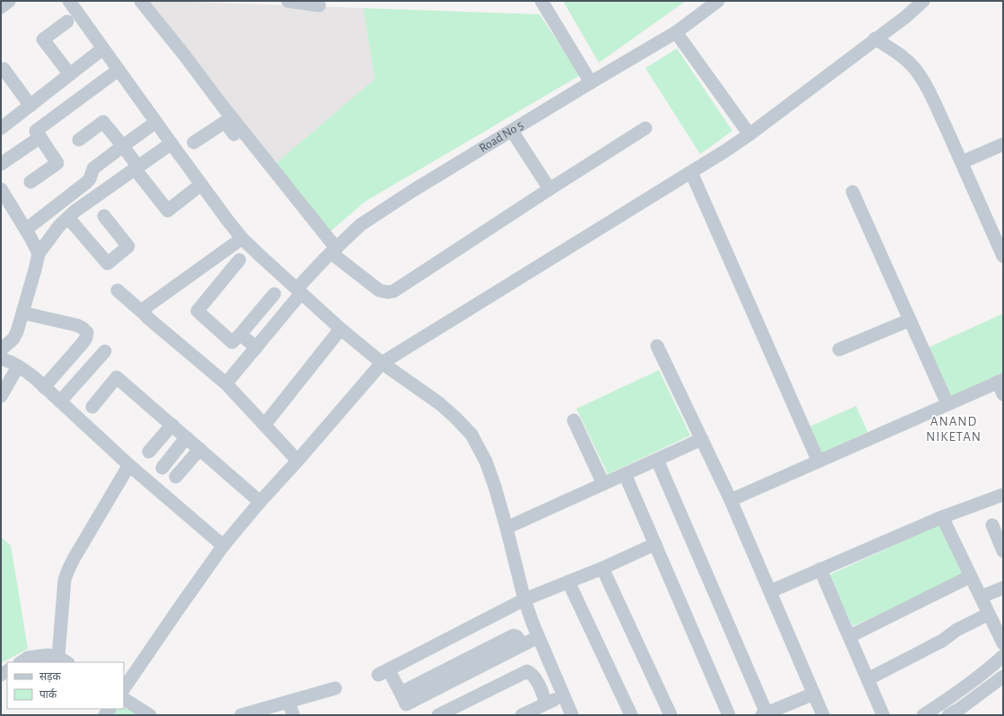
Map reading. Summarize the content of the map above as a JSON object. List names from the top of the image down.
{
  "streets": {
    "street": ["Road No 5"]
  },
  "districts": ["ANAND NIKETAN"],
  "legend": ["सड़क", "पार्क"]
}
